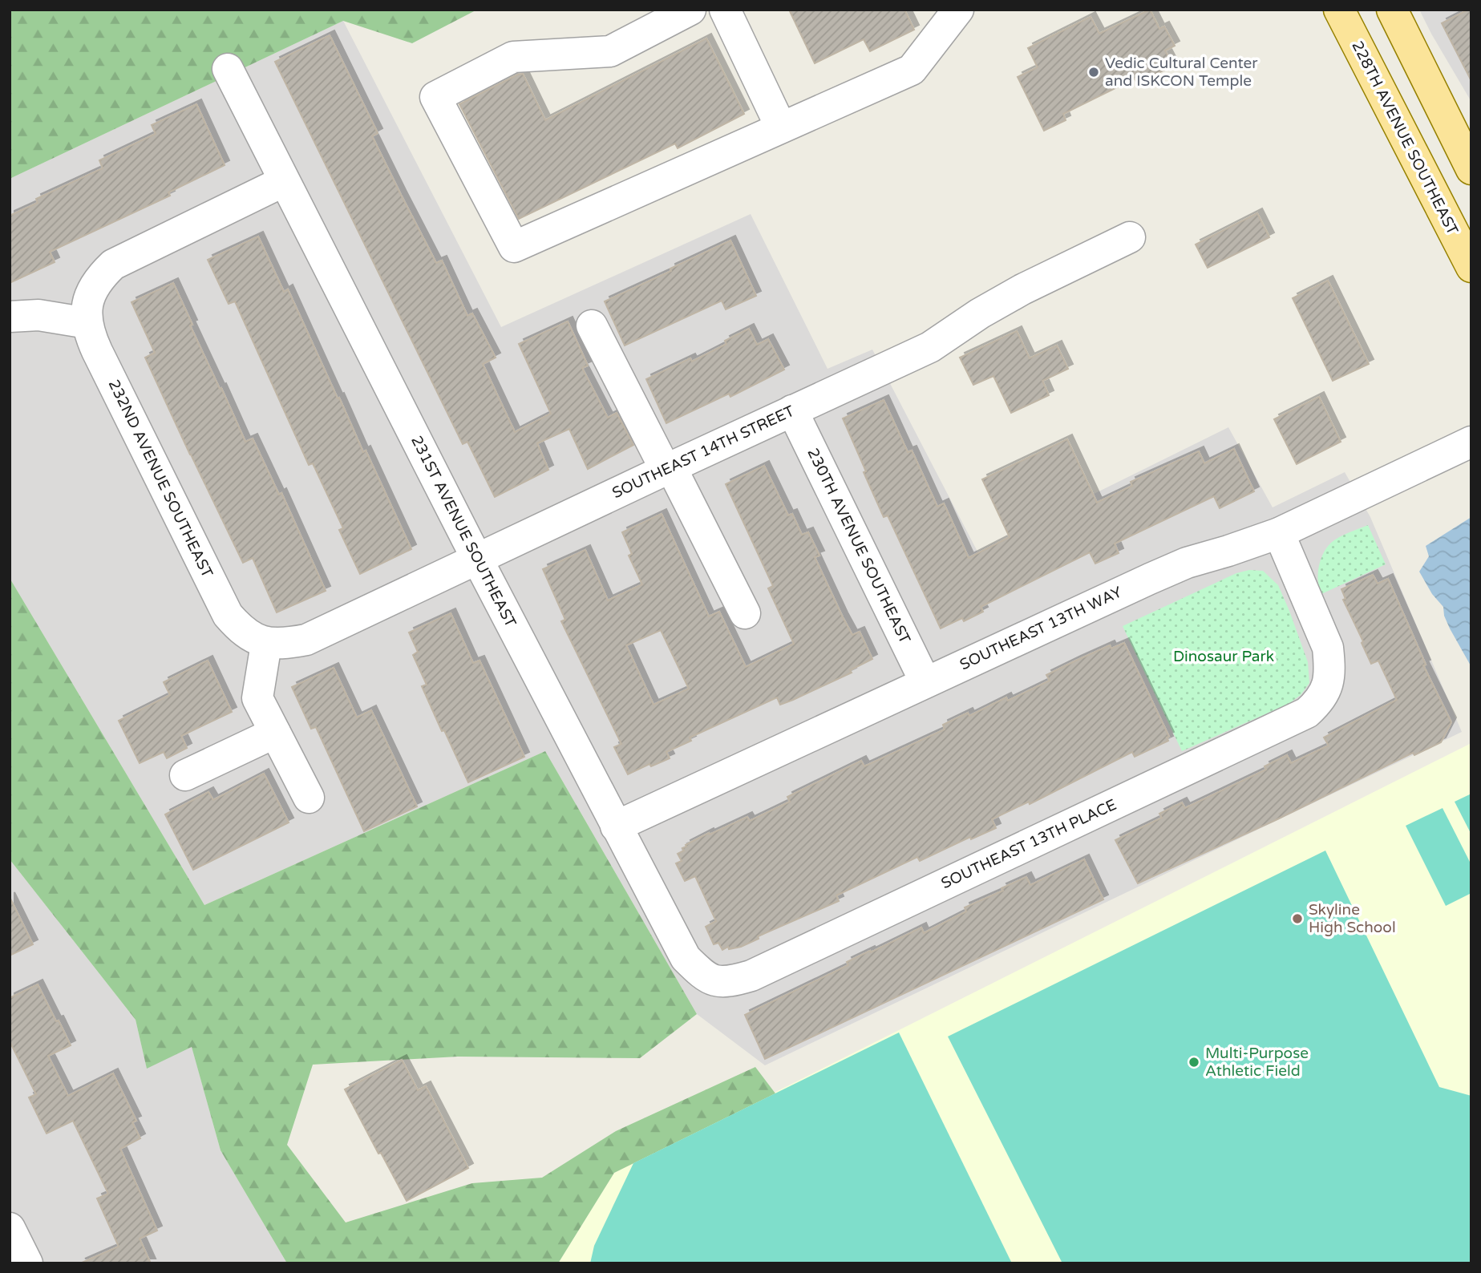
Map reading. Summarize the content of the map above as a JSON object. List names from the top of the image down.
{
  "streets": {
    "main road": ["228TH AVENUE SOUTHEAST"],
    "street": [
      "SOUTHEAST 14TH STREET",
      "232ND AVENUE SOUTHEAST",
      "231ST AVENUE SOUTHEAST",
      "230TH AVENUE SOUTHEAST",
      "SOUTHEAST 13TH WAY",
      "SOUTHEAST 13TH PLACE"
    ]
  },
  "crossings": [
    ["SOUTHEAST 14TH STREET", "232ND AVENUE SOUTHEAST"],
    ["SOUTHEAST 14TH STREET", "231ST AVENUE SOUTHEAST"],
    ["SOUTHEAST 14TH STREET", "230TH AVENUE SOUTHEAST"],
    ["231ST AVENUE SOUTHEAST", "SOUTHEAST 13TH WAY"],
    ["231ST AVENUE SOUTHEAST", "SOUTHEAST 13TH PLACE"],
    ["230TH AVENUE SOUTHEAST", "SOUTHEAST 13TH WAY"],
    ["SOUTHEAST 13TH WAY", "SOUTHEAST 13TH PLACE"]
  ],
  "parks": ["Dinosaur Park"],
  "places": ["Vedic Cultural Center and ISKCON Temple", "Skyline High School", "Multi-Purpose Athletic Field"]
}
